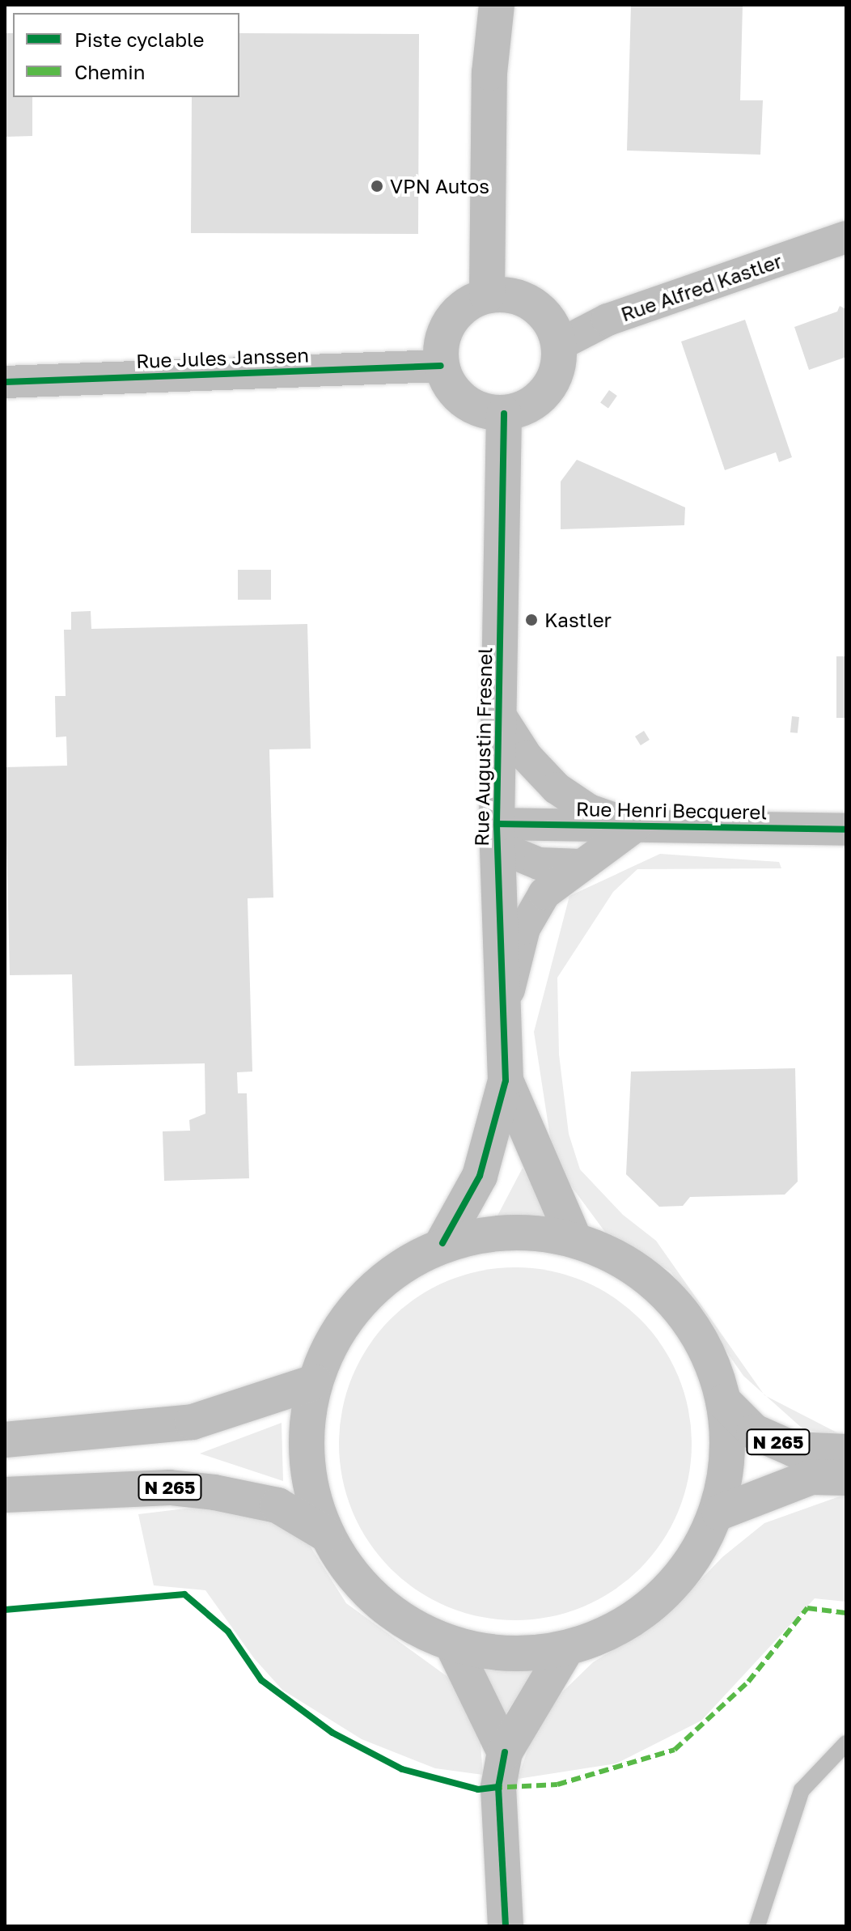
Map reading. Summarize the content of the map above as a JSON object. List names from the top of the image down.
{
  "streets": {
    "main road": ["Rue Augustin Fresnel", "N 265"],
    "street": ["Rue Alfred Kastler", "Rue Jules Janssen", "Rue Henri Becquerel"]
  },
  "crossings": [
    ["Rue Alfred Kastler", "Rue Jules Janssen"],
    ["Rue Alfred Kastler", "Rue Augustin Fresnel"],
    ["Rue Jules Janssen", "Rue Augustin Fresnel"],
    ["Rue Augustin Fresnel", "Rue Henri Becquerel"]
  ],
  "places": ["VPN Autos", "Kastler"],
  "legend": ["Piste cyclable", "Chemin"]
}
